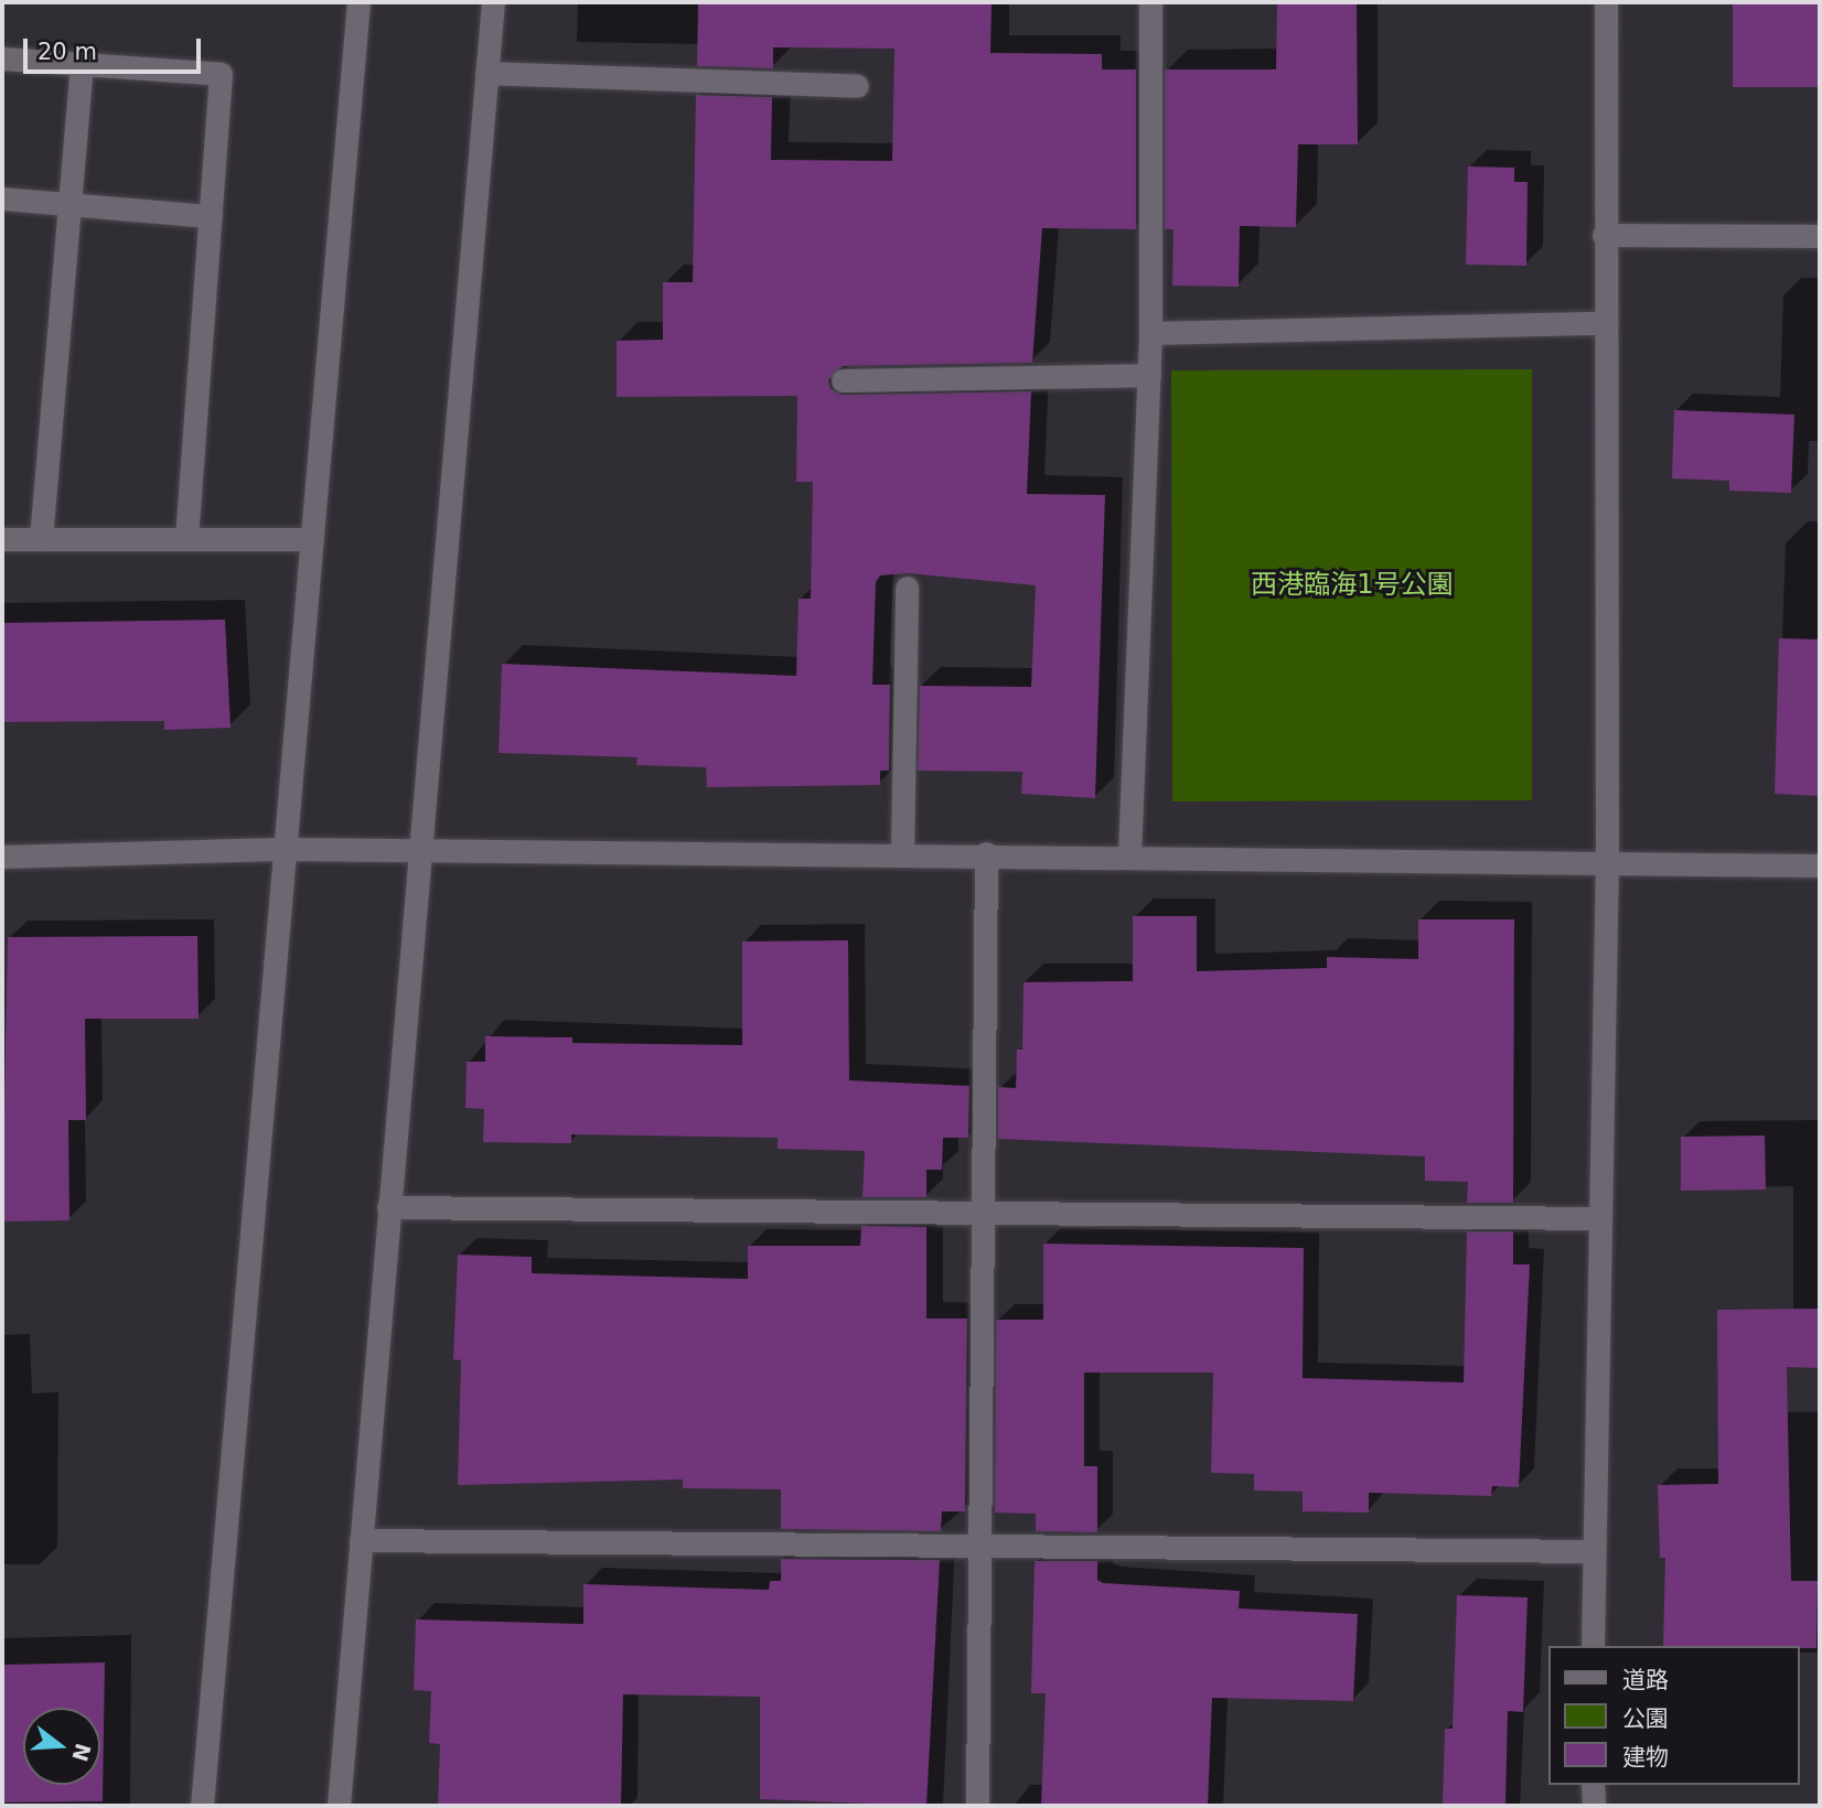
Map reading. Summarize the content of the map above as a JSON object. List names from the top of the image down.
{
  "parks": ["西港臨海1号公園"],
  "legend": ["道路", "公園", "建物"],
  "scale_bar": "20 m",
  "north": "right"
}
